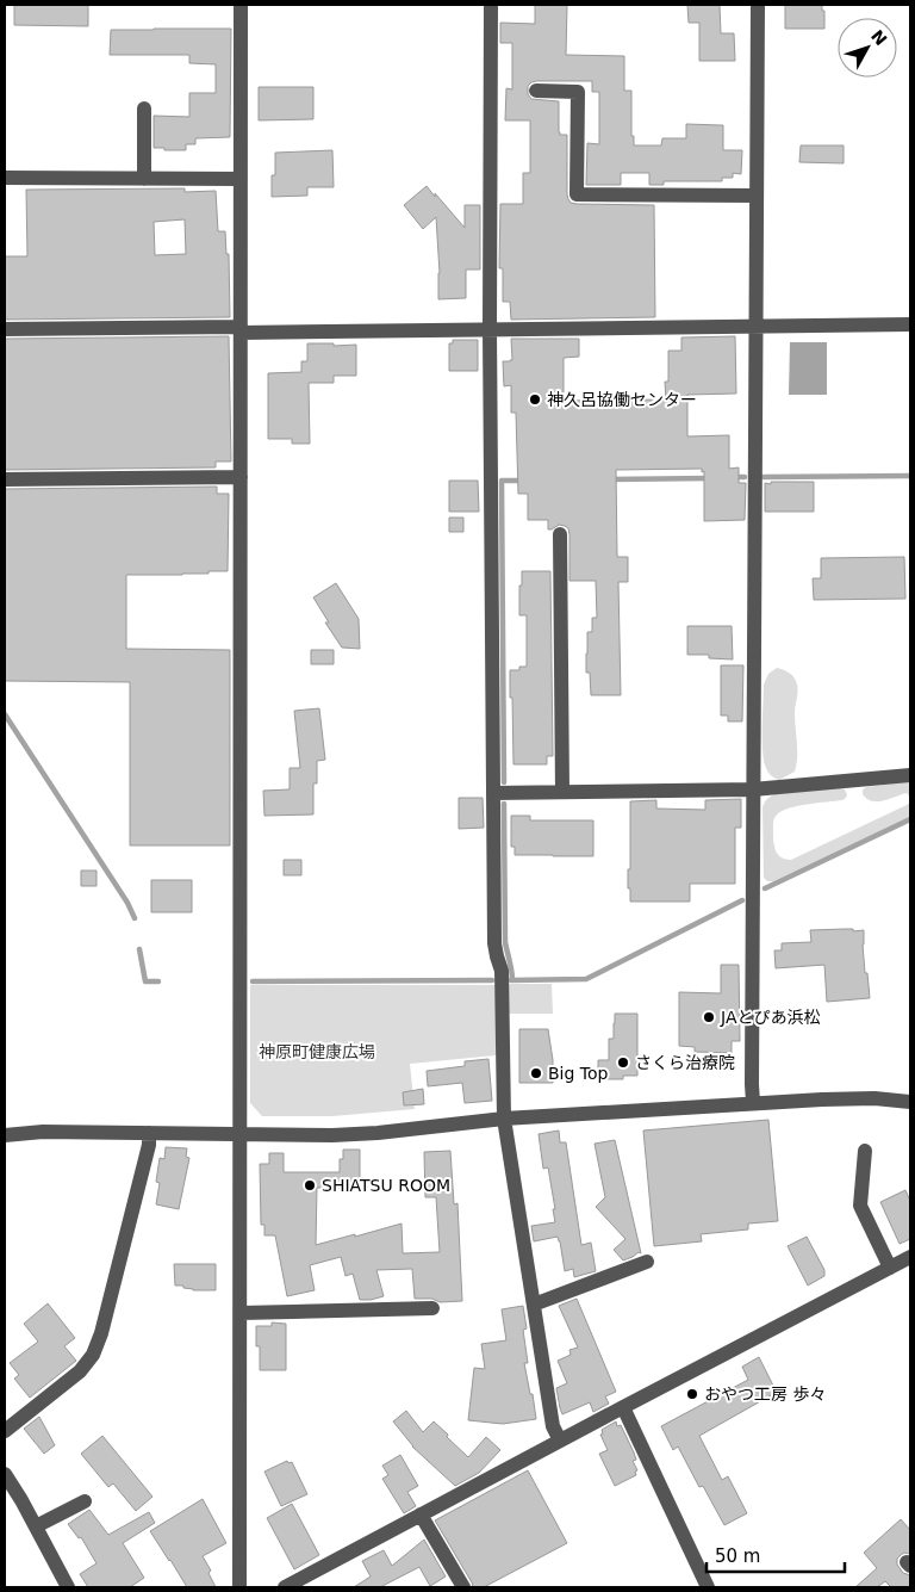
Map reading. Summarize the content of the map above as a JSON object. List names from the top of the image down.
{
  "parks": ["神原町健康広場"],
  "places": [
    "神久呂協働センター",
    "JAとぴあ浜松",
    "さくら治療院",
    "Big Top",
    "SHIATSU ROOM",
    "おやつ工房 歩々"
  ],
  "scale_bar": "50 m",
  "north": "top right"
}
